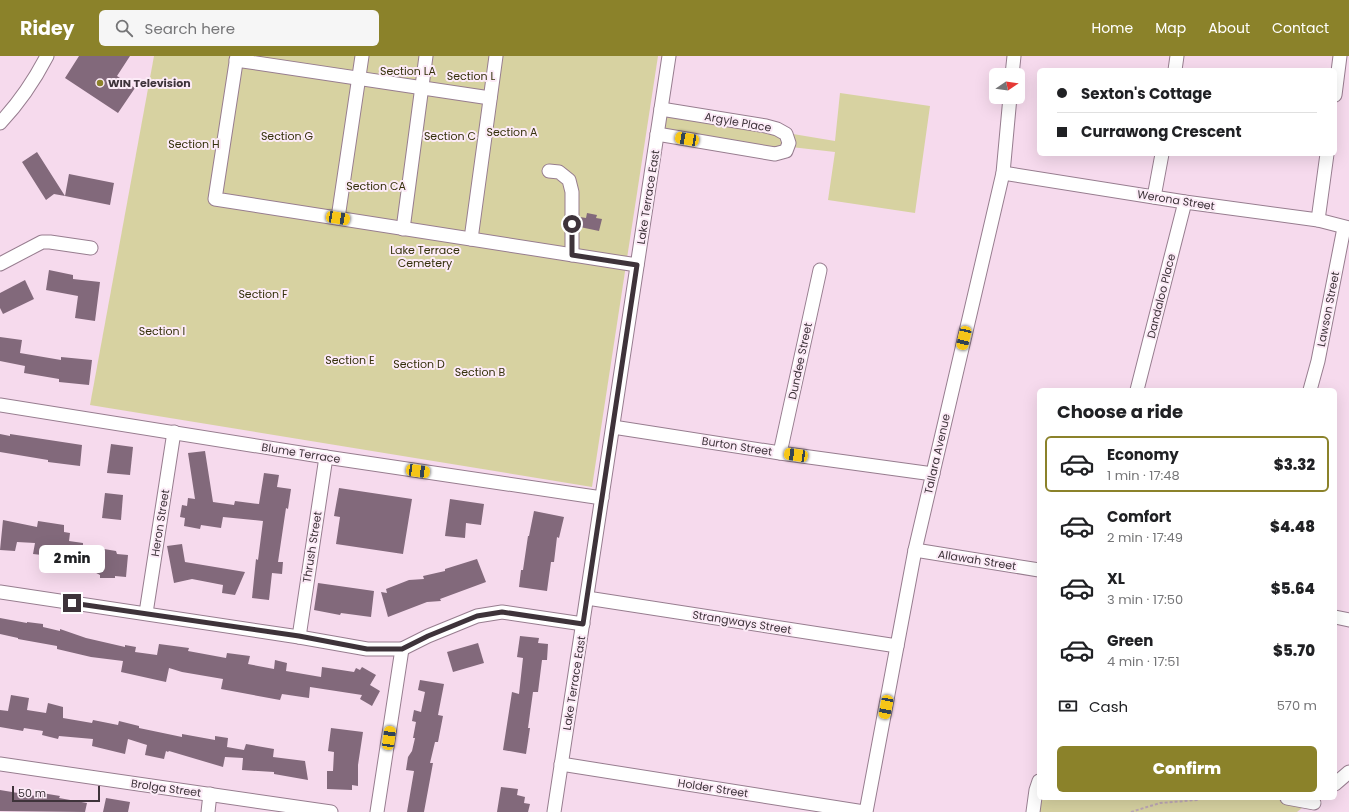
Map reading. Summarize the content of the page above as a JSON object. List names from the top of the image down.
{
  "streets": {
    "street": [
      "Argyle Place",
      "Lake Terrace East",
      "Werona Street",
      "Dandaloo Place",
      "Lawson Street",
      "Dundee Street",
      "Burton Street",
      "Blume Terrace",
      "Tallara Avenue",
      "Heron Street",
      "Thrush Street",
      "Allawah Street",
      "Strangways Street",
      "Brolga Street",
      "Holder Street"
    ]
  },
  "crossings": [
    ["Argyle Place", "Lake Terrace East"],
    ["Lake Terrace East", "Burton Street"],
    ["Lake Terrace East", "Blume Terrace"],
    ["Lake Terrace East", "Strangways Street"],
    ["Lake Terrace East", "Holder Street"],
    ["Werona Street", "Dandaloo Place"],
    ["Werona Street", "Lawson Street"],
    ["Werona Street", "Tallara Avenue"],
    ["Dundee Street", "Burton Street"],
    ["Burton Street", "Tallara Avenue"],
    ["Blume Terrace", "Heron Street"],
    ["Blume Terrace", "Thrush Street"],
    ["Tallara Avenue", "Allawah Street"],
    ["Tallara Avenue", "Strangways Street"],
    ["Tallara Avenue", "Holder Street"]
  ],
  "parks": [
    "Section LA",
    "Section L",
    "Section A",
    "Section G",
    "Section C",
    "Section H",
    "Section CA",
    "Lake Terrace Cemetery",
    "Section F",
    "Section I",
    "Section E",
    "Section D",
    "Section B"
  ],
  "places": ["WIN Television"],
  "scale_bar": "50 m",
  "north": "right",
  "page": {
    "header": "Ridey",
    "search": "Search here",
    "nav": [
      "Home",
      "Map",
      "About",
      "Contact"
    ],
    "banner": ["Sexton's Cottage", "Currawong Crescent"],
    "heading": "Choose a ride",
    "list": [
      {
        "name": "Economy",
        "note": "1 min · 17:48",
        "value": "$3.32"
      },
      {
        "name": "Comfort",
        "note": "2 min · 17:49",
        "value": "$4.48"
      },
      {
        "name": "XL",
        "note": "3 min · 17:50",
        "value": "$5.64"
      },
      {
        "name": "Green",
        "note": "4 min · 17:51",
        "value": "$5.70"
      }
    ],
    "bubble": "2 min",
    "pay": ["Cash", "570 m"],
    "buttons": "Confirm",
    "scale": "50 m"
  }
}
